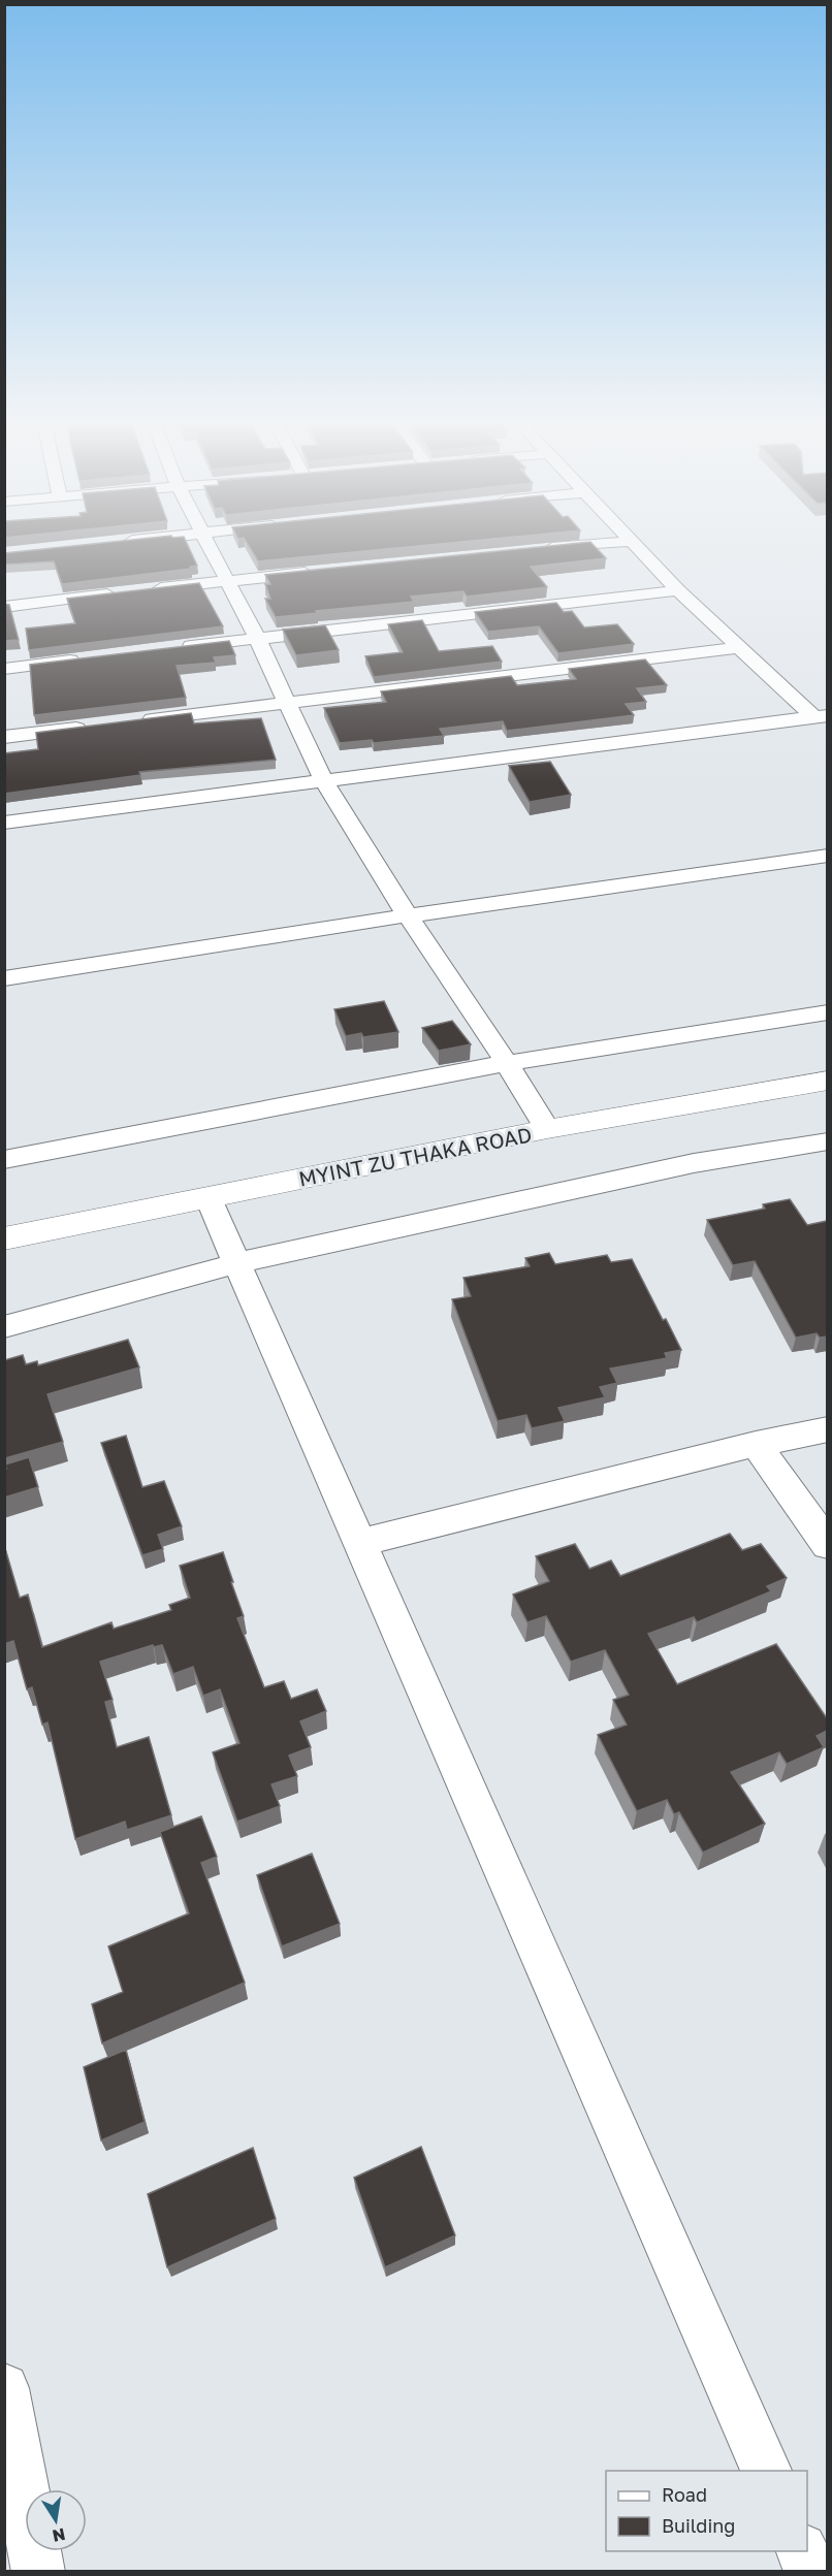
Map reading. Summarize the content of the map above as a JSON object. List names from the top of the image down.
{
  "streets": {
    "street": ["MYINT ZU THAKA ROAD"]
  },
  "legend": ["Road", "Building"],
  "north": "bottom"
}
